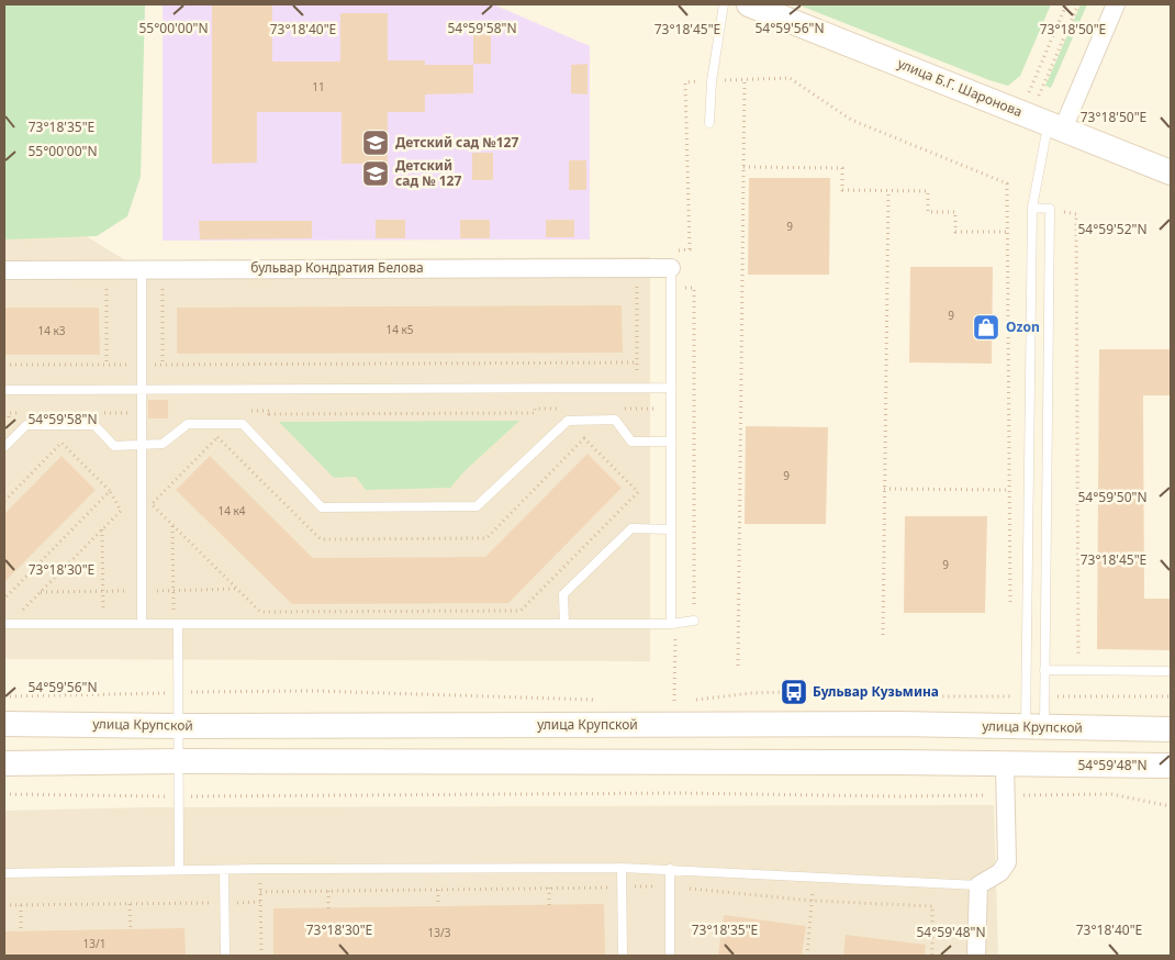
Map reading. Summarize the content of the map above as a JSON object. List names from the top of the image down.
{
  "streets": {
    "main road": ["улица Б.Г. Шаронова", "улица Крупской"],
    "street": ["бульвар Кондратия Белова"]
  },
  "places": {
    "school or university": ["Детский сад №127", "Детский сад № 127"],
    "shop": ["Ozon"],
    "bus stop": ["Бульвар Кузьмина"]
  },
  "house_numbers": [
    "11",
    "9",
    "9",
    "14 к5",
    "14 к3",
    "9",
    "14 к4",
    "9",
    "13/3",
    "13/1"
  ],
  "coordinates": [
    "55°00'00\"N",
    "54°59'58\"N",
    "54°59'56\"N",
    "73°18'40\"E",
    "73°18'45\"E",
    "73°18'50\"E",
    "73°18'35\"E",
    "54°59'52\"N",
    "54°59'50\"N",
    "73°18'30\"E",
    "54°59'48\"N"
  ]
}
